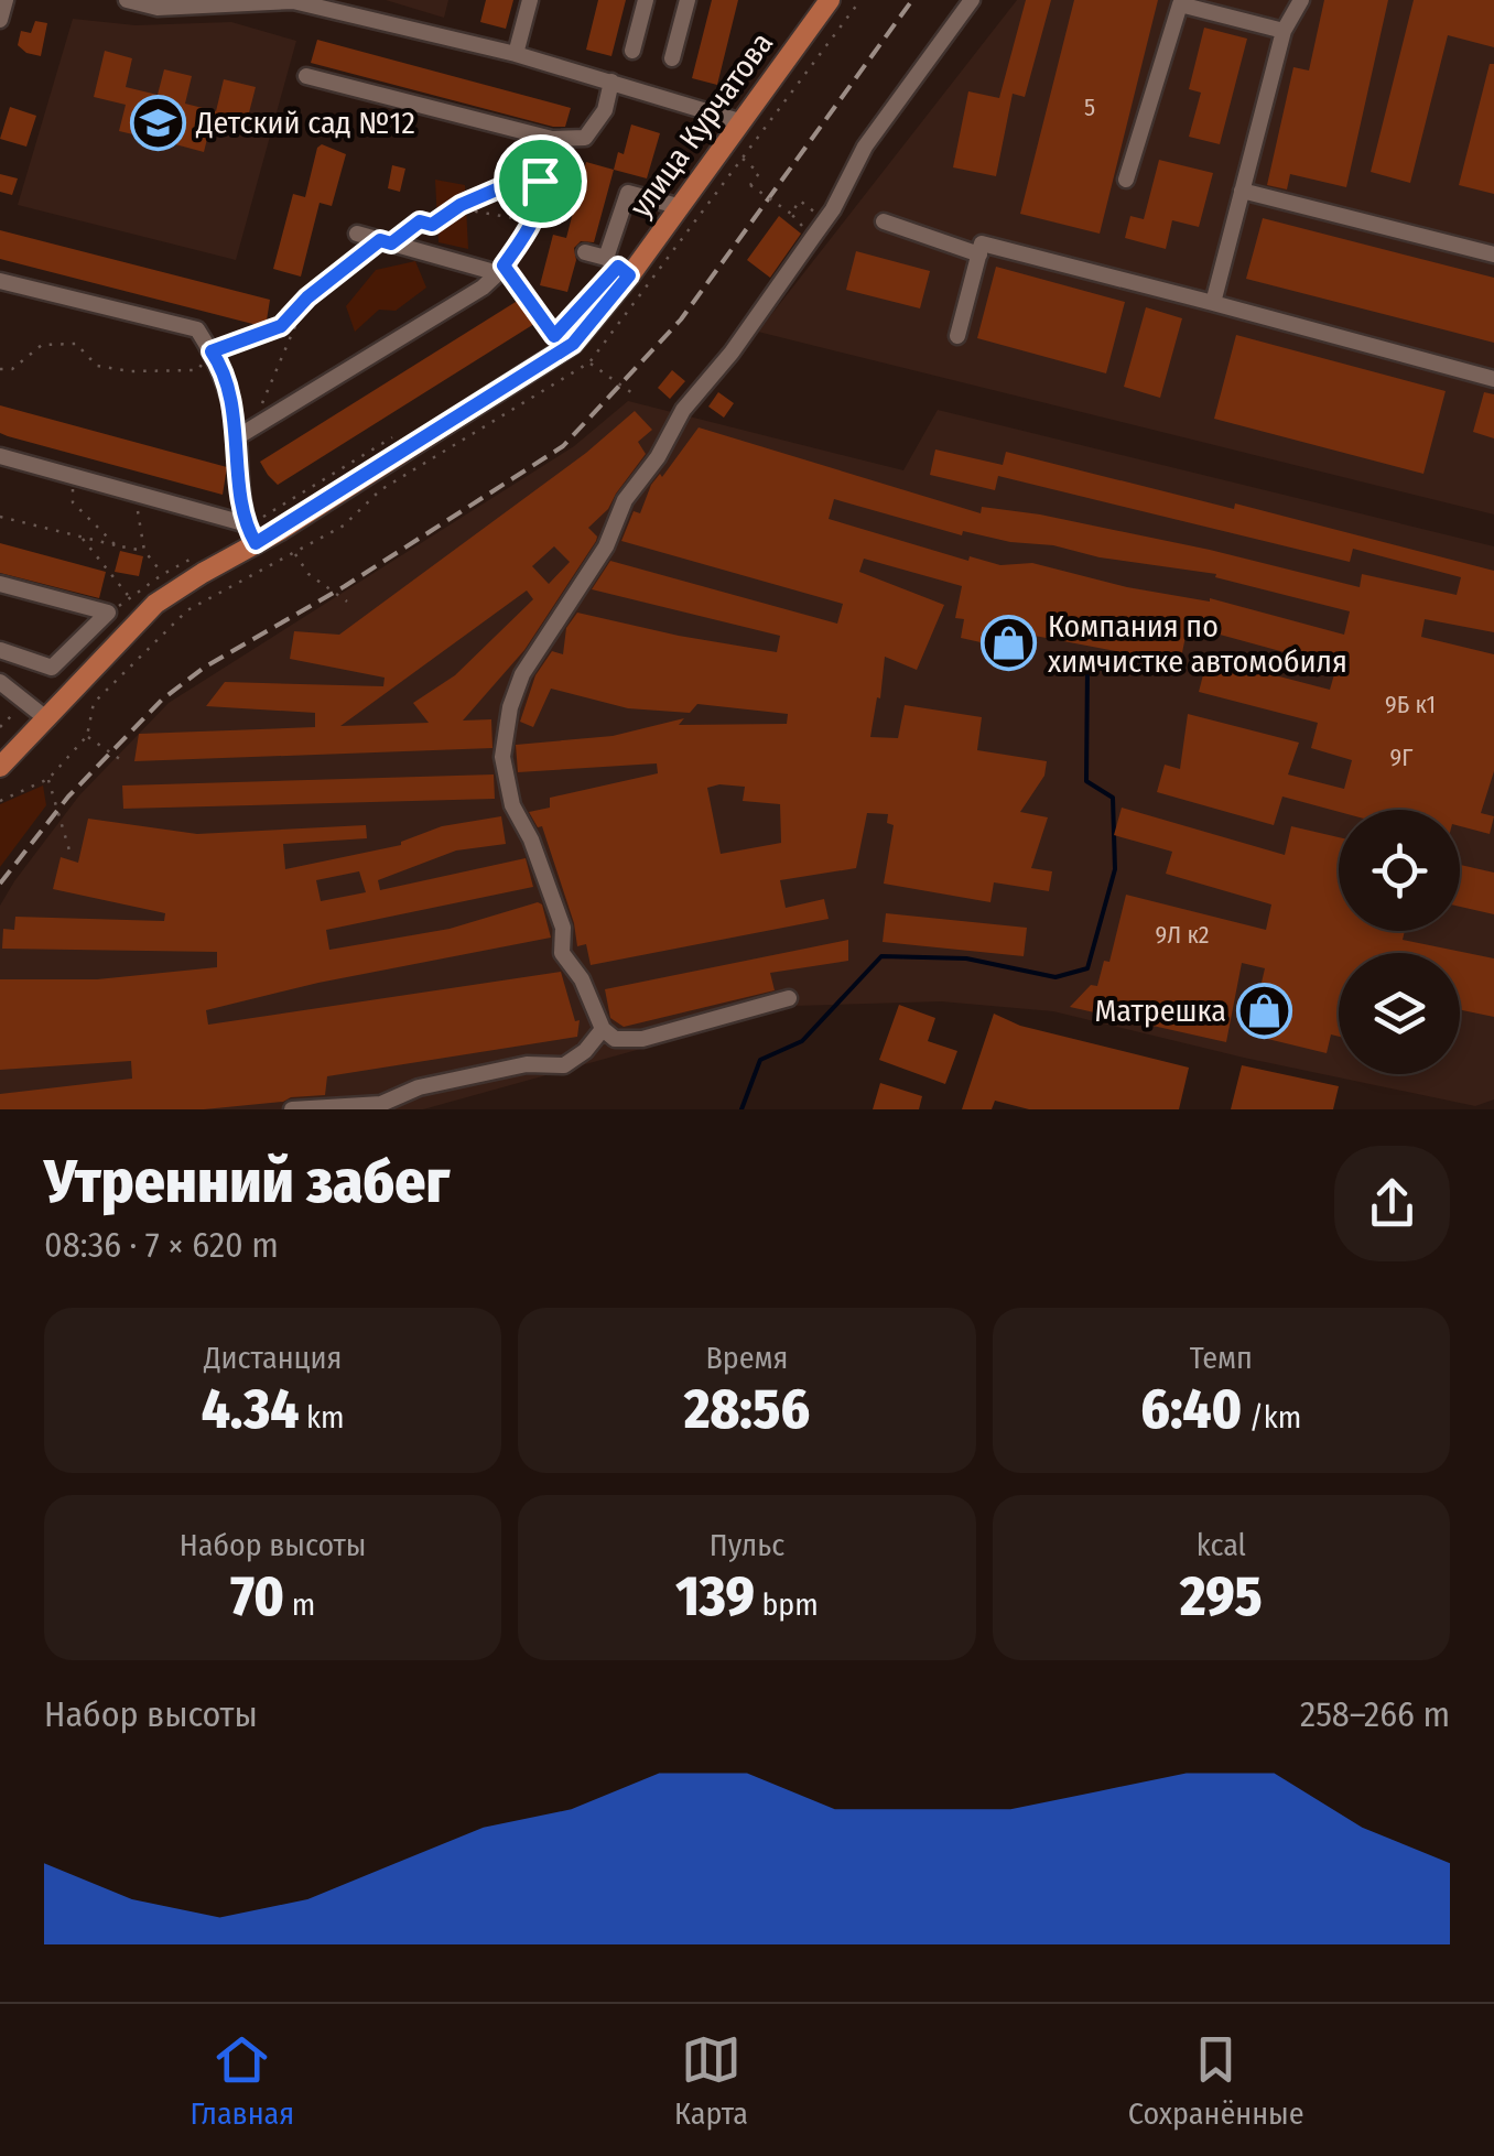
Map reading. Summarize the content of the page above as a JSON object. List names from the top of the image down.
{
  "streets": {
    "main road": ["улица Курчатова"]
  },
  "places": {
    "school or university": ["Детский сад №12"],
    "shop": ["Компания по химчистке автомобиля", "Матрешка"]
  },
  "house_numbers": [
    "5",
    "9Б к1",
    "9Г",
    "9Л к2"
  ],
  "page": {
    "heading": ["Утренний забег", "08:36 · 7 × 620 m"],
    "stats": [
      ["Дистанция", "4.34 km"],
      ["Время", "28:56"],
      ["Темп", "6:40 /km"],
      ["Набор высоты", "70 m"],
      ["Пульс", "139 bpm"],
      ["kcal", "295"]
    ],
    "chart": ["Набор высоты", "258–266 m"],
    "tabs": ["Главная", "Карта", "Сохранённые"]
  }
}
